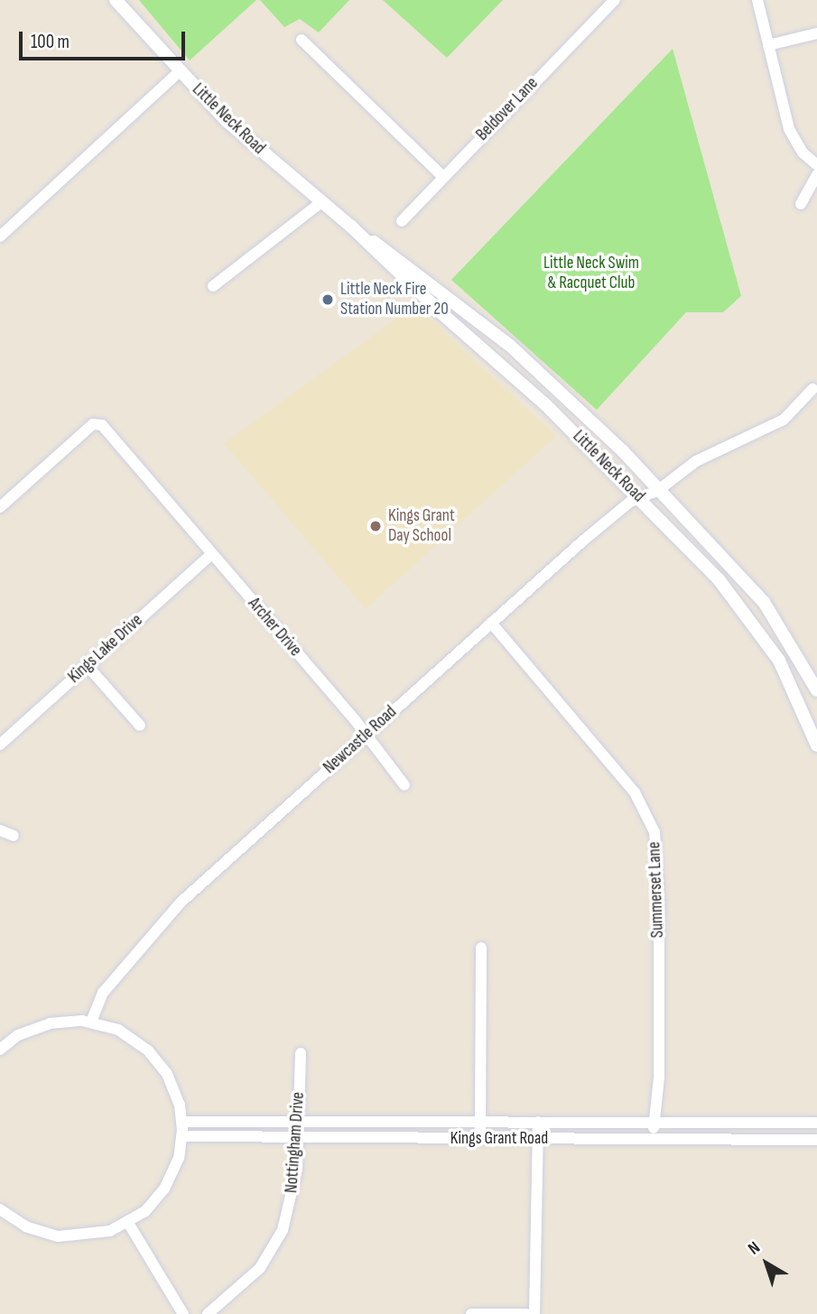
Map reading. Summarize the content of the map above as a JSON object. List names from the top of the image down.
{
  "streets": {
    "street": [
      "Beldover Lane",
      "Little Neck Road",
      "Archer Drive",
      "Kings Lake Drive",
      "Newcastle Road",
      "Summerset Lane",
      "Kings Grant Road",
      "Nottingham Drive"
    ]
  },
  "crossings": [
    ["Little Neck Road", "Newcastle Road"],
    ["Archer Drive", "Kings Lake Drive"],
    ["Archer Drive", "Newcastle Road"],
    ["Newcastle Road", "Summerset Lane"],
    ["Summerset Lane", "Kings Grant Road"],
    ["Kings Grant Road", "Nottingham Drive"]
  ],
  "parks": ["Little Neck Swim & Racquet Club"],
  "places": ["Little Neck Fire Station Number 20", "Kings Grant Day School"],
  "scale_bar": "100 m",
  "north": "top left"
}
